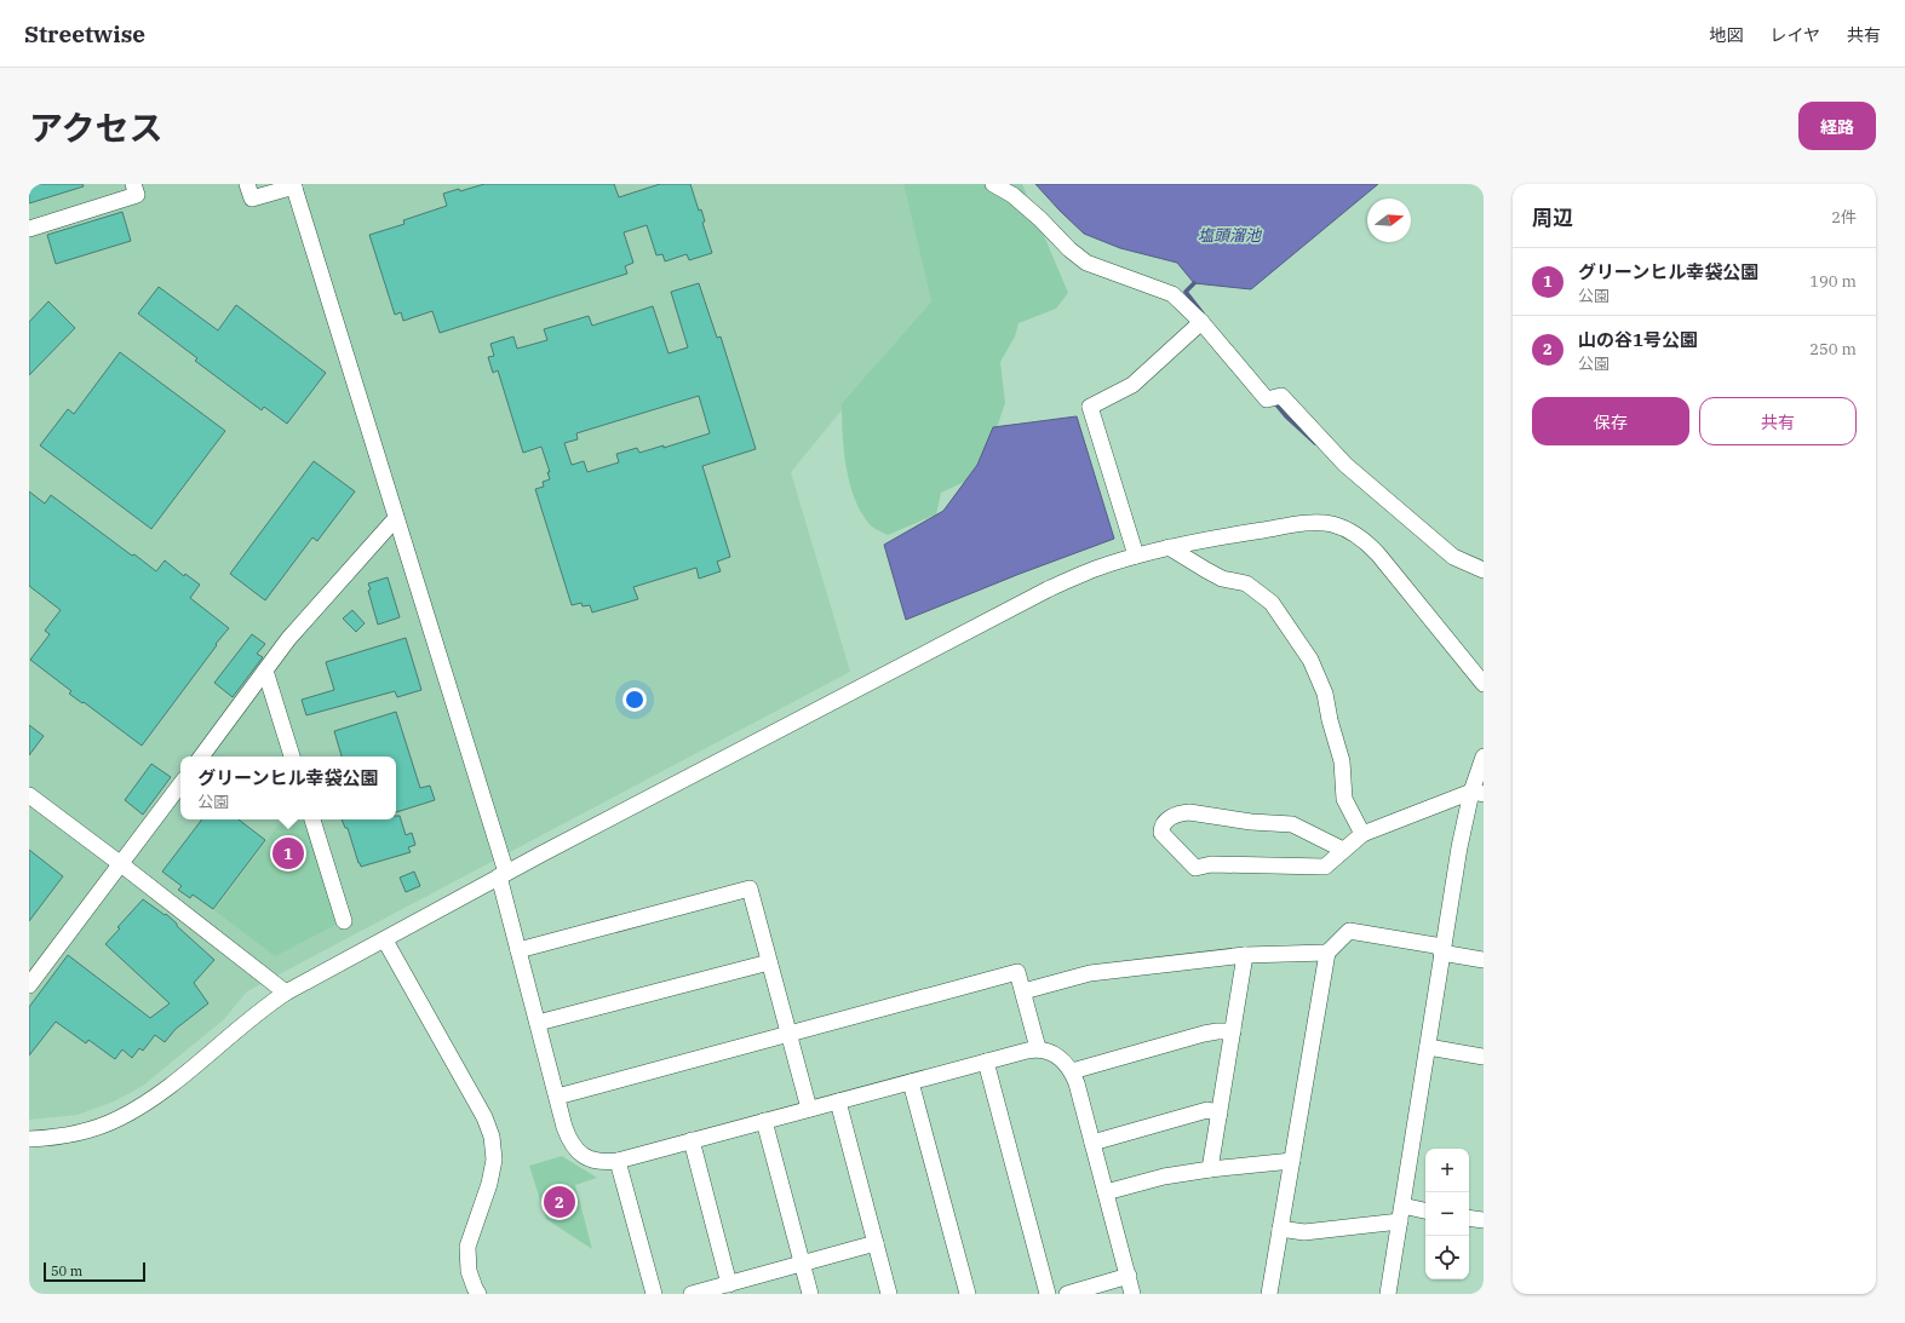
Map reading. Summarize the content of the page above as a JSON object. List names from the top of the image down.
{
  "water": ["塩頭溜池"],
  "scale_bar": "50 m",
  "north": "right",
  "page": {
    "header": "Streetwise",
    "nav": ["地図", "レイヤ", "共有"],
    "title": "アクセス",
    "buttons": [
      "経路",
      ["保存", "共有"]
    ],
    "heading": ["周辺", "2件"],
    "list": [
      {
        "mark": "1",
        "name": "グリーンヒル幸袋公園",
        "note": "公園",
        "value": "190 m"
      },
      {
        "mark": "2",
        "name": "山の谷1号公園",
        "note": "公園",
        "value": "250 m"
      }
    ],
    "popup": ["グリーンヒル幸袋公園", "公園"],
    "pins": ["1", "2"],
    "map_buttons": ["+", "−"],
    "scale": "50 m"
  }
}
